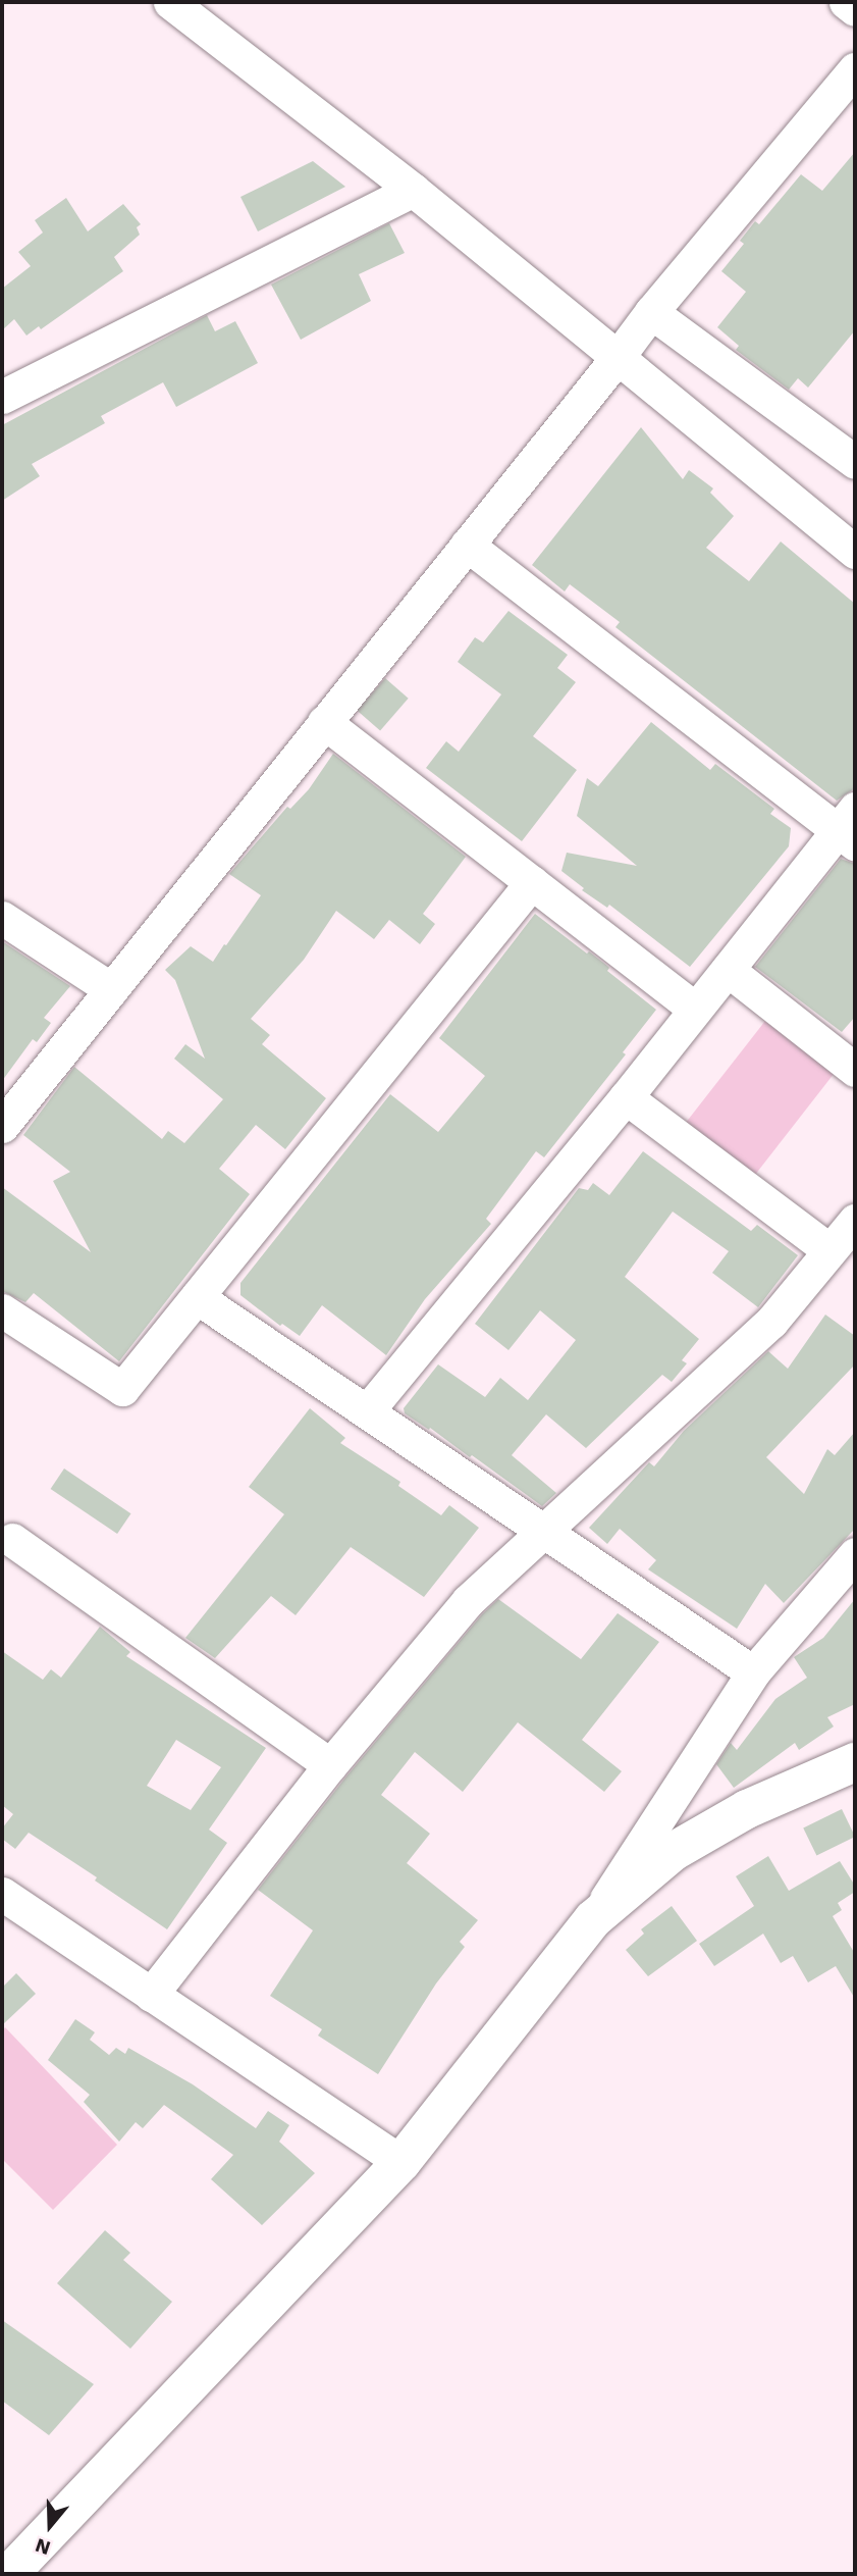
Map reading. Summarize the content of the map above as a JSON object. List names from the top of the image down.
{
  "north": "bottom"
}
